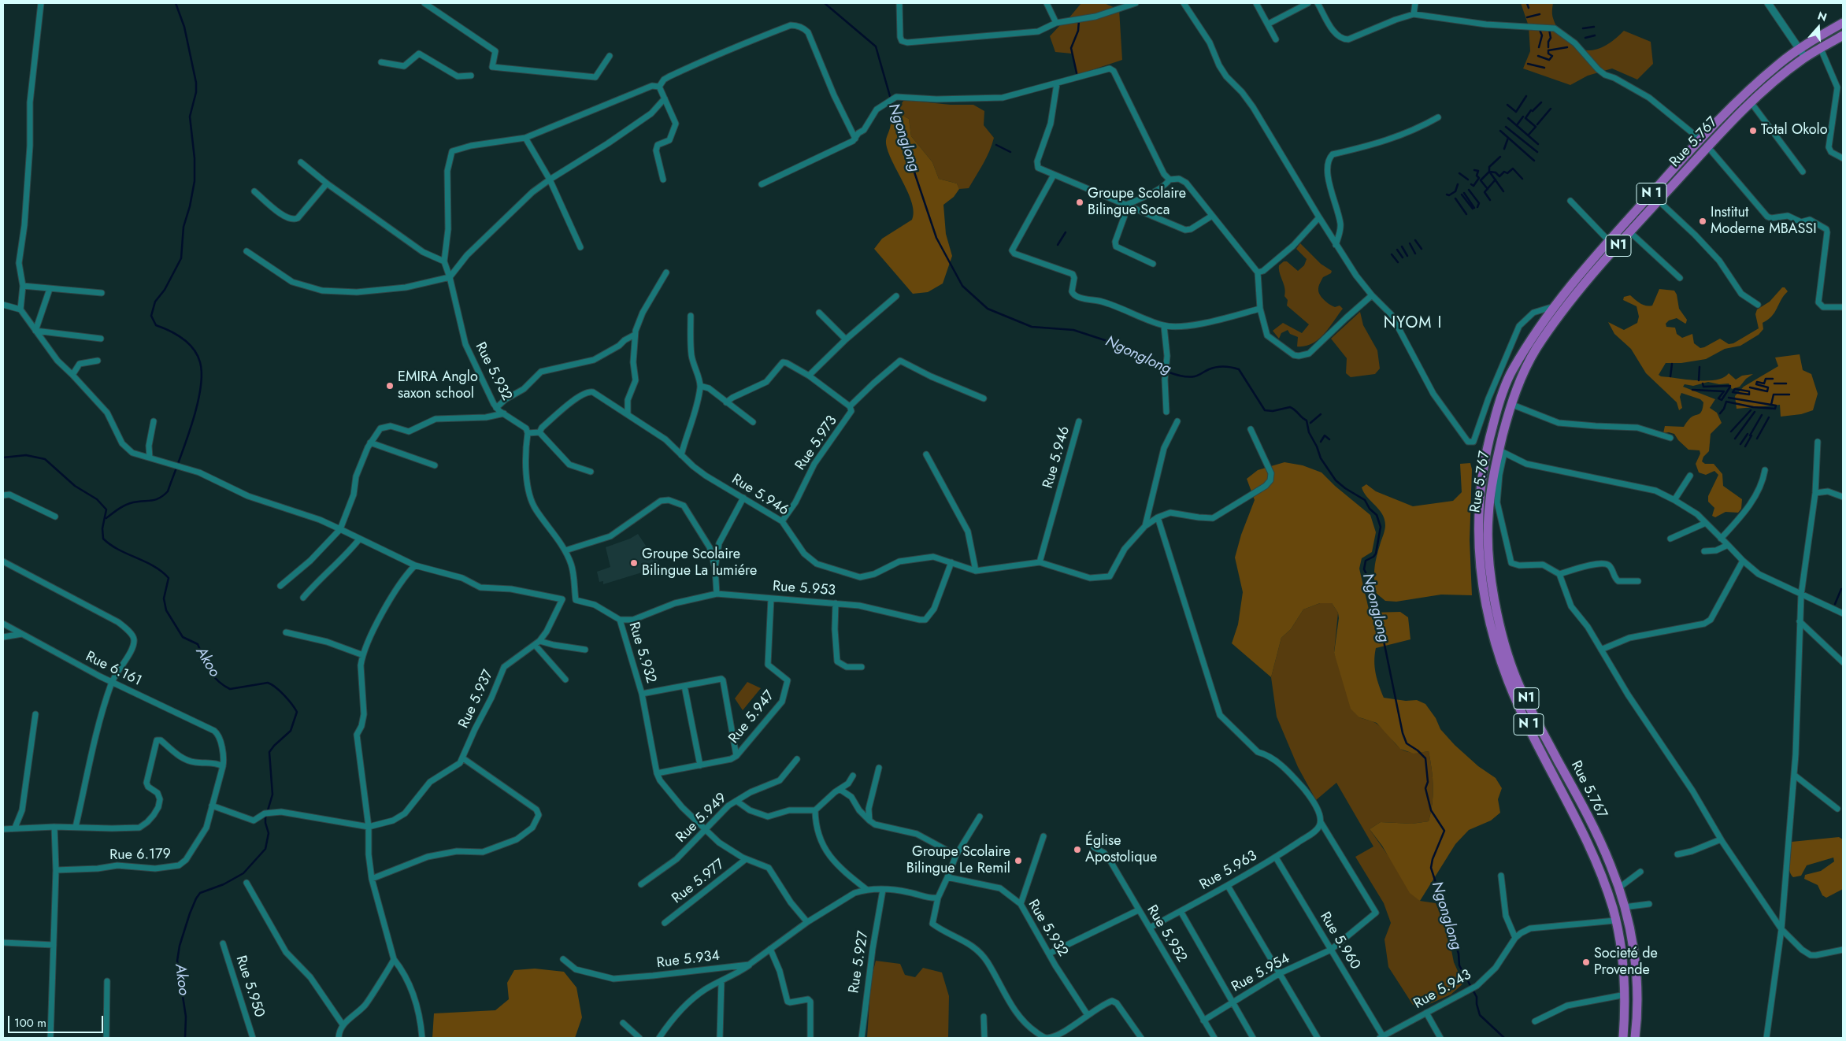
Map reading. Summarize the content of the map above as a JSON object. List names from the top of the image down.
{
  "streets": {
    "highway": ["Rue 5.767", "N 1", "N1"],
    "street": [
      "Rue 5.932",
      "Rue 5.973",
      "Rue 5.946",
      "Rue 5.953",
      "Rue 6.161",
      "Rue 5.937",
      "Rue 5.947",
      "Rue 5.949",
      "Rue 6.179",
      "Rue 5.963",
      "Rue 5.977",
      "Rue 5.952",
      "Rue 5.960",
      "Rue 5.934",
      "Rue 5.927",
      "Rue 5.954",
      "Rue 5.950",
      "Rue 5.943"
    ]
  },
  "crossings": [
    ["N 1", "Rue 5.943"],
    ["Rue 5.932", "Rue 5.953"],
    ["Rue 5.932", "Rue 5.947"],
    ["Rue 5.932", "Rue 5.949"],
    ["Rue 5.932", "Rue 5.977"],
    ["Rue 5.932", "Rue 5.934"],
    ["Rue 5.973", "Rue 5.946"],
    ["Rue 5.946", "Rue 5.953"],
    ["Rue 5.953", "Rue 5.947"],
    ["Rue 5.963", "Rue 5.952"],
    ["Rue 5.963", "Rue 5.960"],
    ["Rue 5.963", "Rue 5.954"],
    ["Rue 5.952", "Rue 5.954"],
    ["Rue 5.960", "Rue 5.954"],
    ["Rue 5.960", "Rue 5.943"]
  ],
  "districts": ["NYOM I"],
  "water": ["Ngonglong", "Akoo"],
  "places": [
    "Total Okolo",
    "Groupe Scolaire Bilingue Soca",
    "Institut Moderne MBASSI",
    "EMIRA Anglo saxon school",
    "Groupe Scolaire Bilingue La lumiére",
    "Église Apostolique",
    "Groupe Scolaire Bilingue Le Remil",
    "Societé de Provende"
  ],
  "scale_bar": "100 m",
  "north": "top"
}
